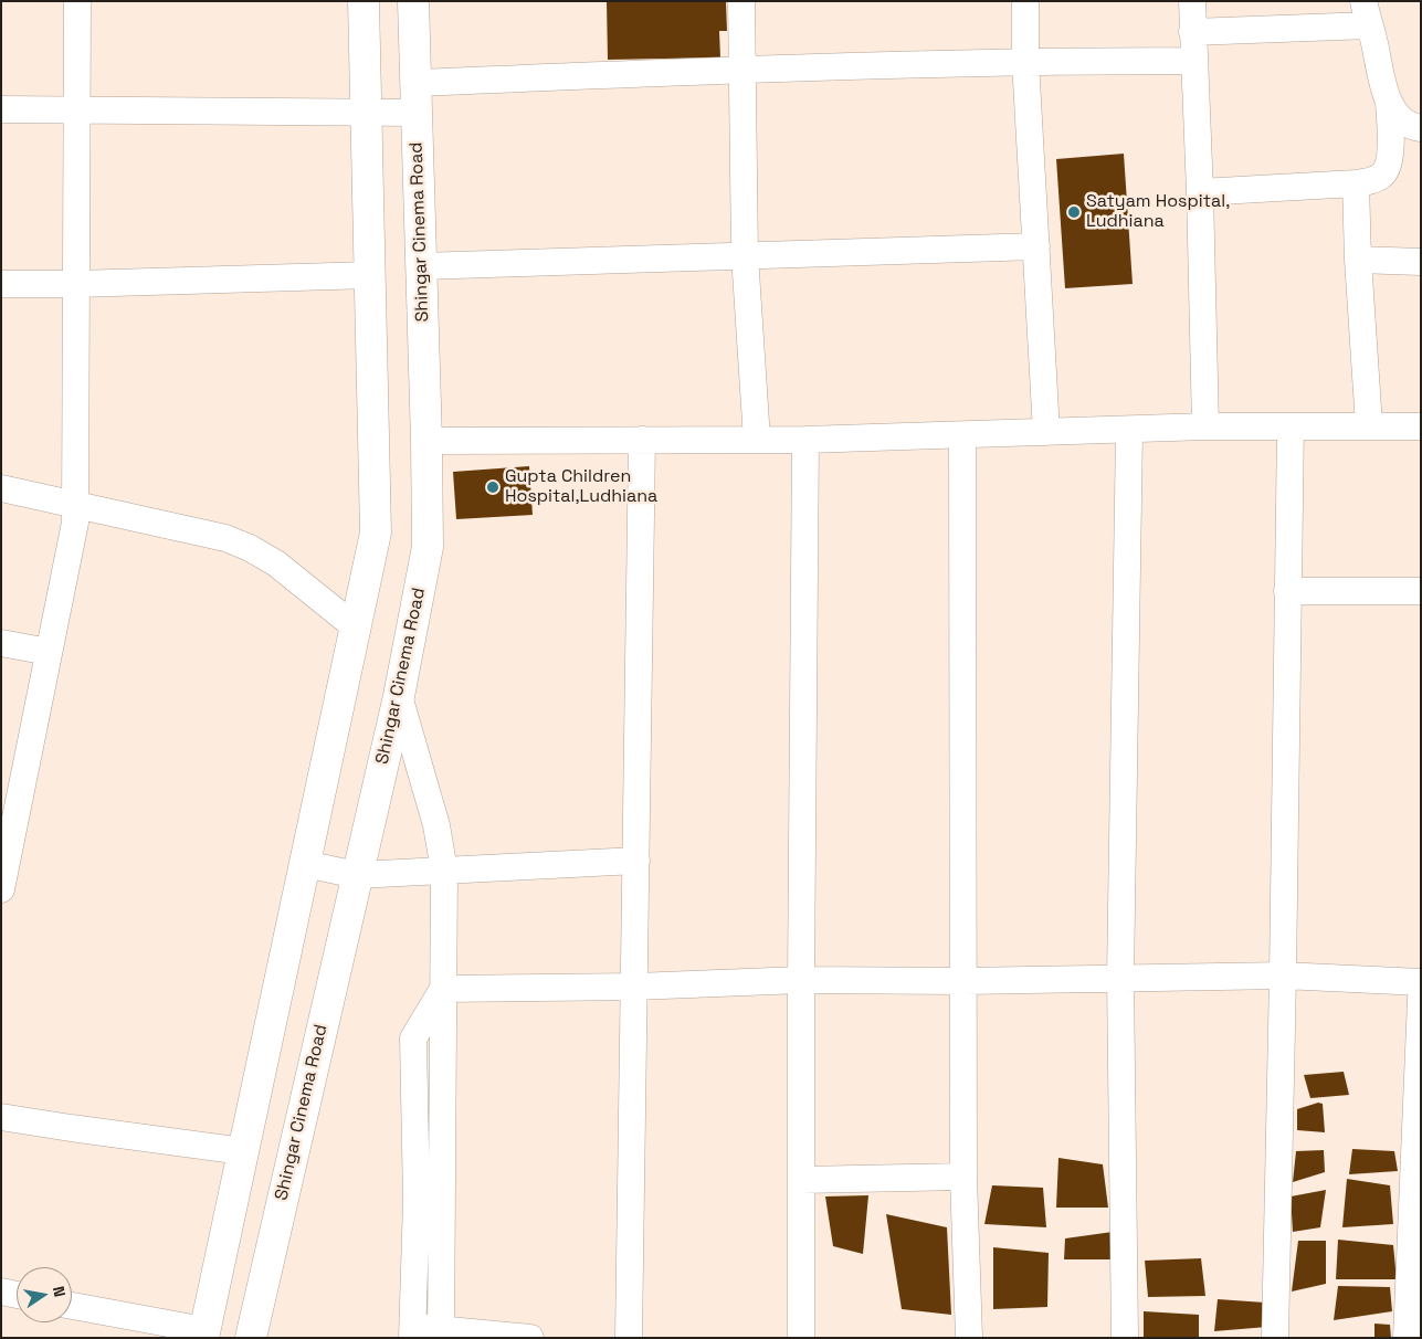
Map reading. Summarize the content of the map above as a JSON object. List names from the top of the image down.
{
  "streets": {
    "street": ["Shingar Cinema Road"]
  },
  "places": ["Satyam Hospital, Ludhiana", "Gupta Children Hospital,Ludhiana"],
  "north": "right"
}
